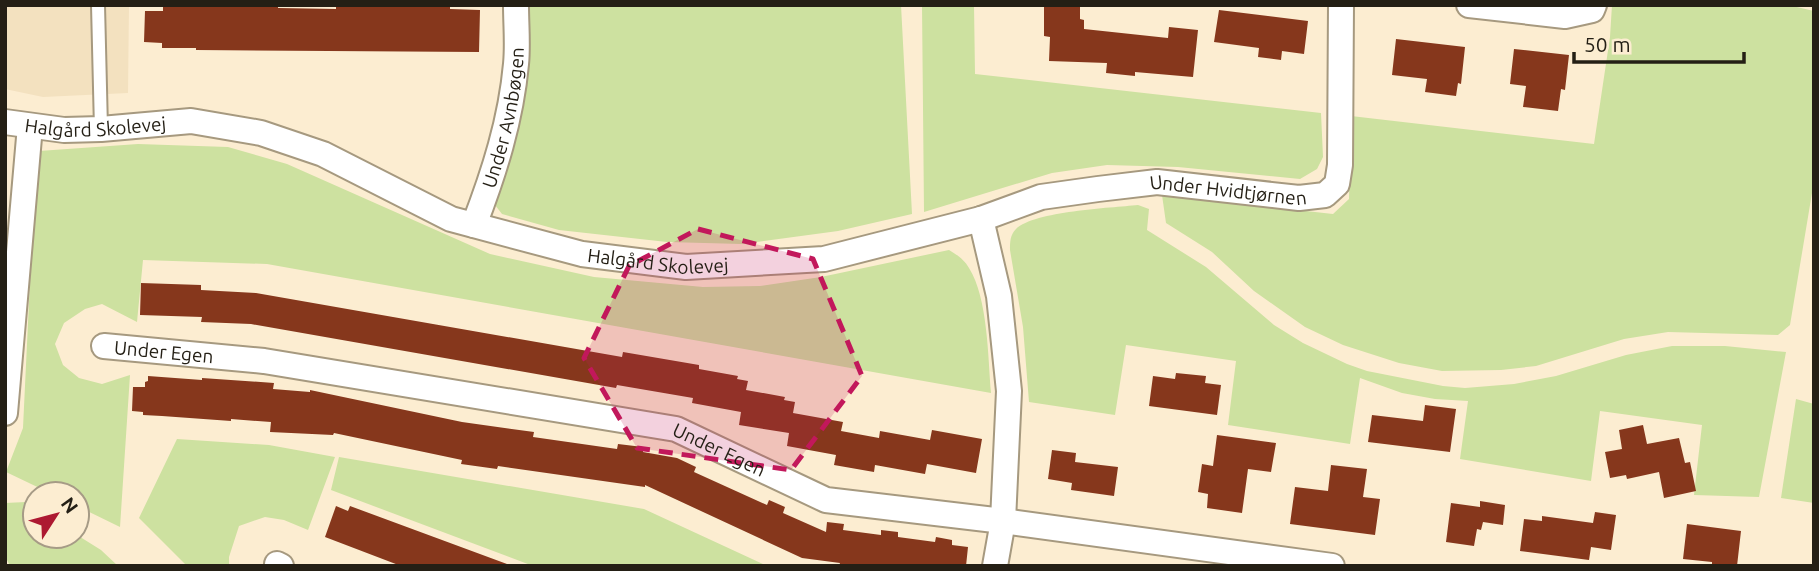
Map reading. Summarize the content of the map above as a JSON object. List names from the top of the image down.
{
  "streets": {
    "street": [
      "Under Avnbøgen",
      "Halgård Skolevej",
      "Under Hvidtjørnen",
      "Under Egen"
    ]
  },
  "crossings": [
    ["Under Avnbøgen", "Halgård Skolevej"],
    ["Halgård Skolevej", "Under Hvidtjørnen"]
  ],
  "scale_bar": "50 m",
  "north": "top right"
}
